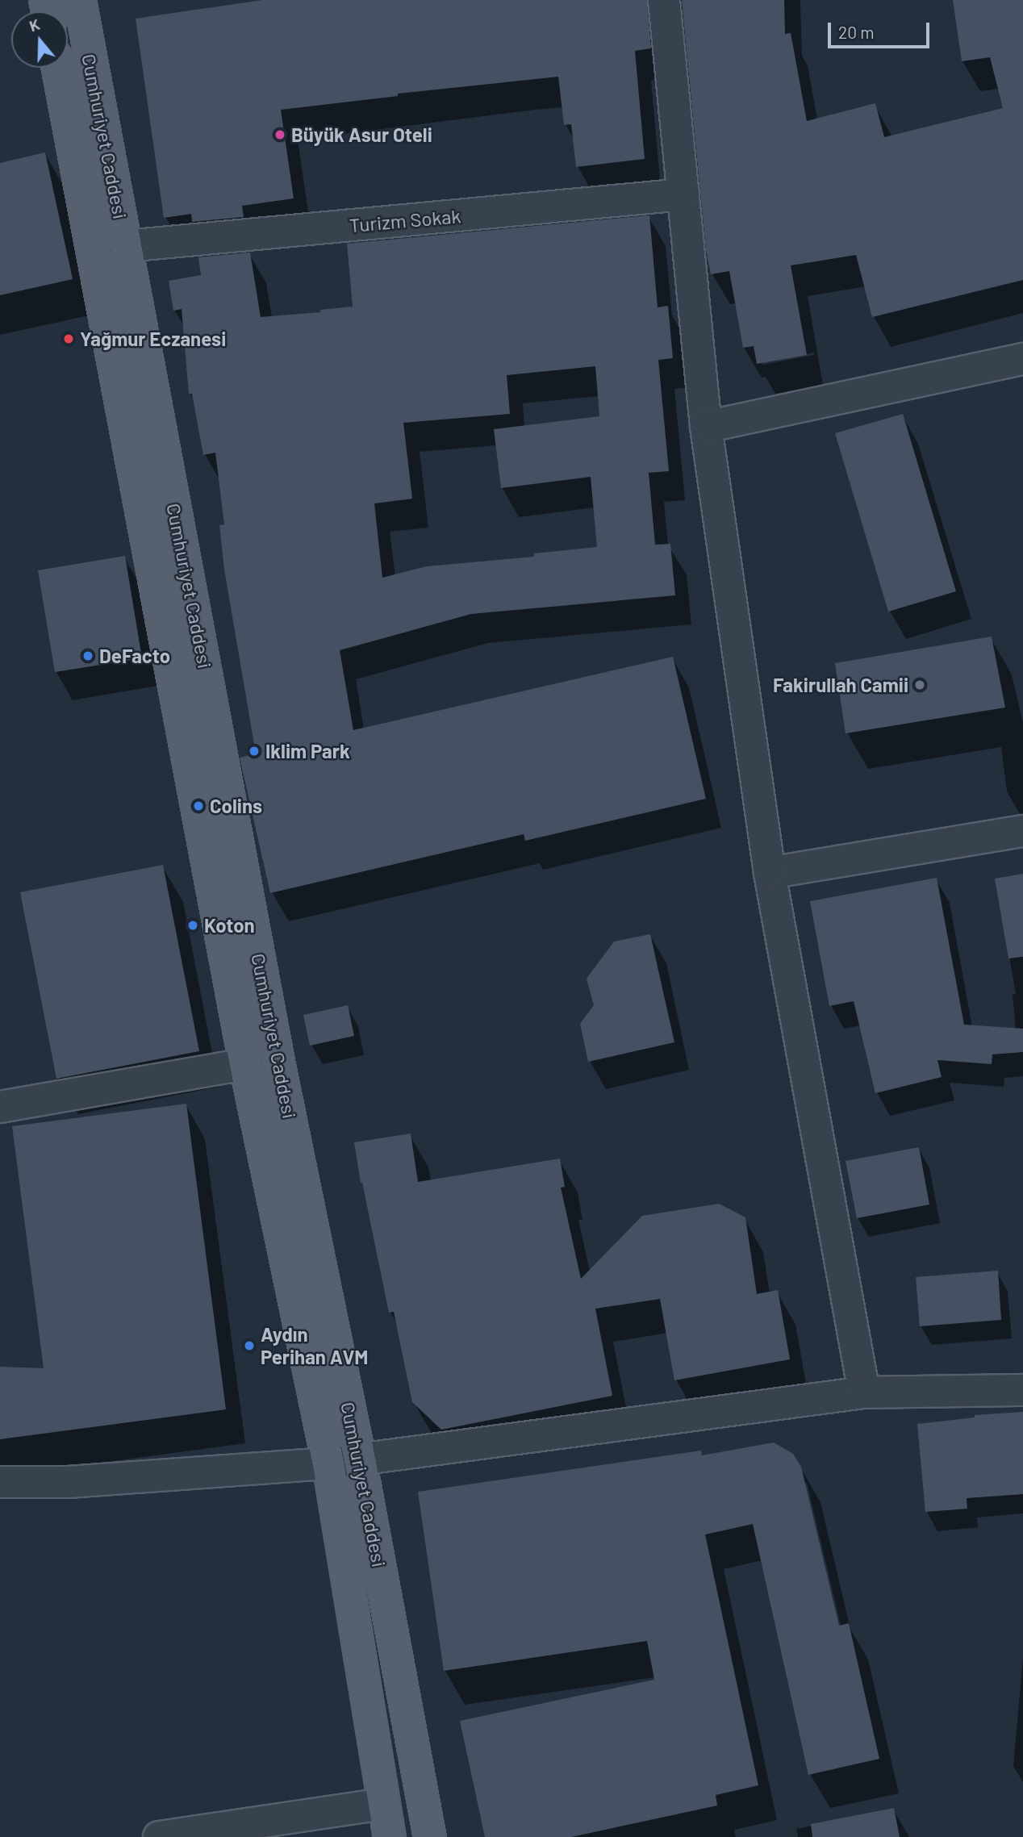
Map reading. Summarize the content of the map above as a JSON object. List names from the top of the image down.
{
  "streets": {
    "main road": ["Cumhuriyet Caddesi"],
    "street": ["Turizm Sokak"]
  },
  "crossings": [
    ["Cumhuriyet Caddesi", "Turizm Sokak"]
  ],
  "places": [
    "Büyük Asur Oteli",
    "Yağmur Eczanesi",
    "DeFacto",
    "Fakirullah Camii",
    "Iklim Park",
    "Colins",
    "Koton",
    "Aydın Perihan AVM"
  ],
  "scale_bar": "20 m",
  "north": "top"
}
